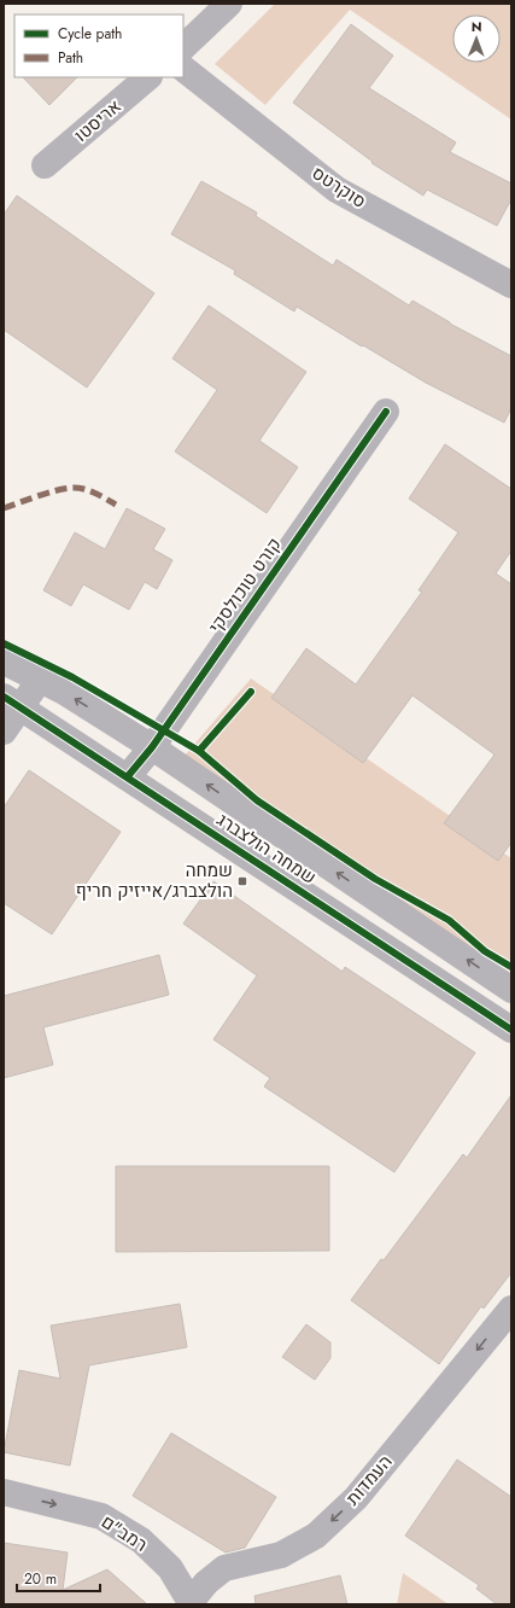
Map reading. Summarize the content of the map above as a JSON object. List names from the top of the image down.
{
  "streets": {
    "street": [
      "אריסטו",
      "סוקרטס",
      "קורט טוכולסקי",
      "שמחה הולצברג",
      "העמדות",
      "רמב\"ם"
    ]
  },
  "crossings": [
    ["קורט טוכולסקי", "שמחה הולצברג"],
    ["העמדות", "רמב\"ם"]
  ],
  "one_way": ["העמדות", "רמב\"ם"],
  "places": {
    "transit": ["שמחה הולצברג/אייזיק חריף"]
  },
  "legend": ["Cycle path", "Path"],
  "scale_bar": "20 m",
  "north": "top"
}
